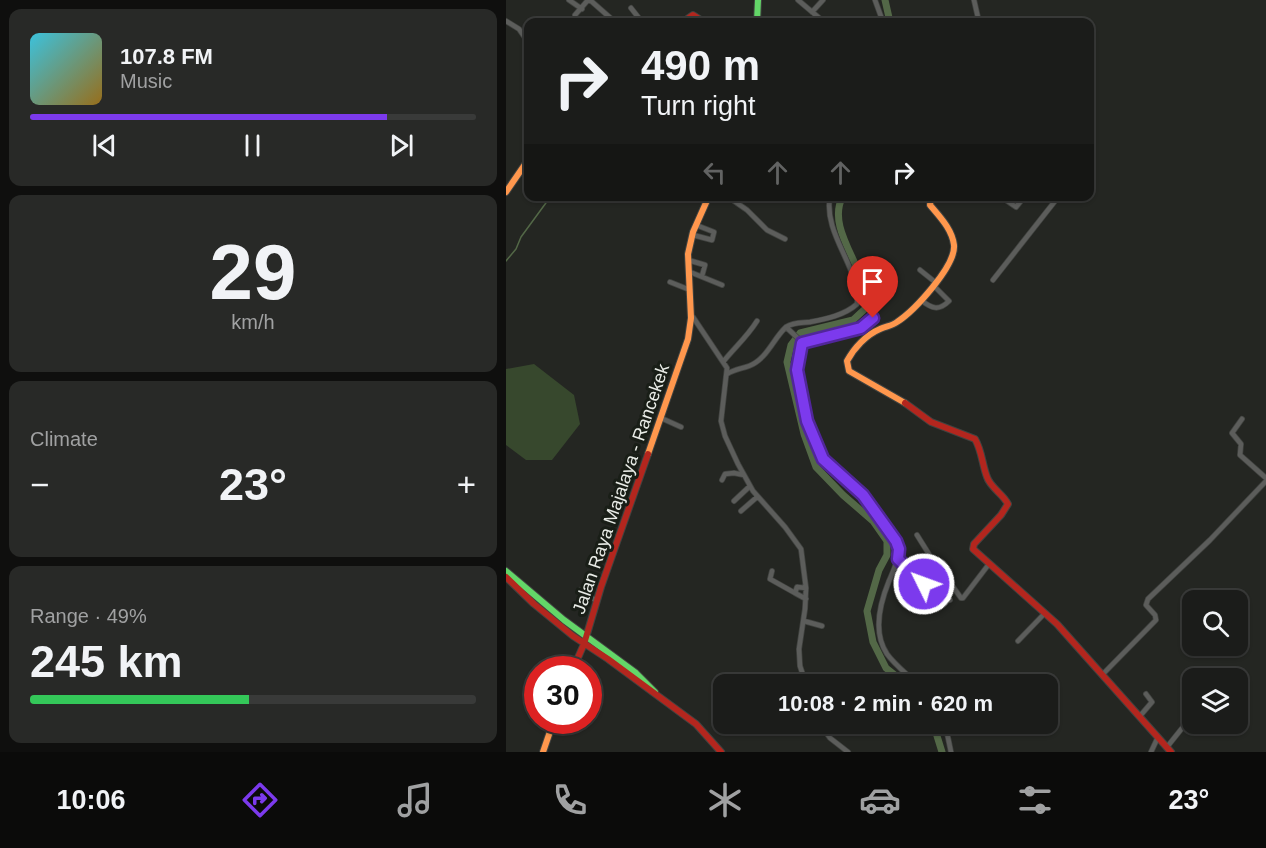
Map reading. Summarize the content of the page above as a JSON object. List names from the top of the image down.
{
  "streets": {
    "main road": ["Jalan Raya Majalaya - Rancekek"]
  },
  "page": {
    "turn": ["490 m", "Turn right"],
    "song": ["107.8 FM", "Music"],
    "tile": [
      ["29", "km/h"],
      "Climate",
      ["Range · 49%", "245 km"]
    ],
    "heat": ["−", "23°", "+"],
    "limit": "30",
    "trip": "10:08 · 2 min · 620 m",
    "tabs": ["10:06", "23°"]
  }
}
